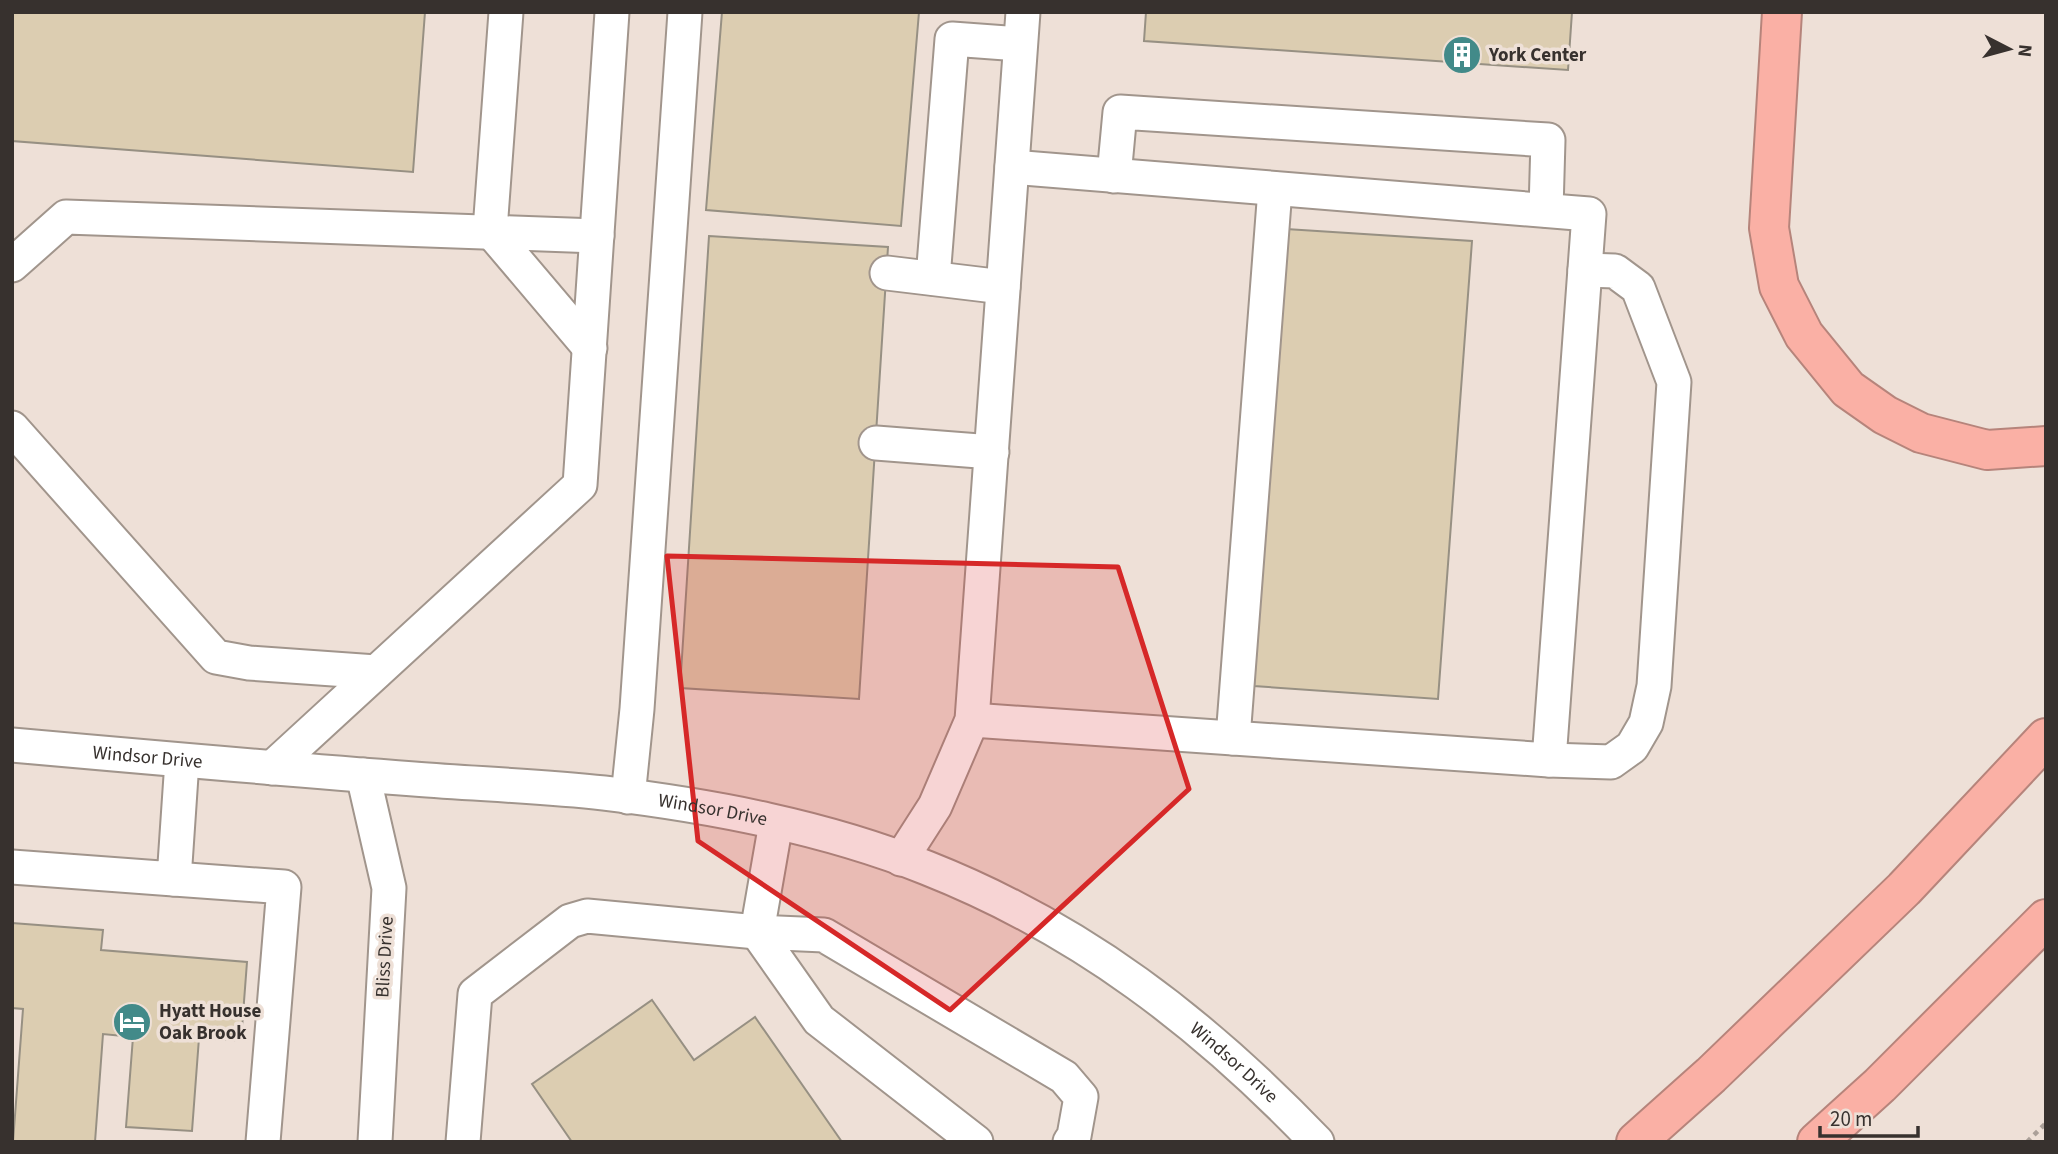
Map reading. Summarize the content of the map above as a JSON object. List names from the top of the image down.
{
  "streets": {
    "street": ["Windsor Drive", "Bliss Drive"]
  },
  "crossings": [
    ["Windsor Drive", "Bliss Drive"]
  ],
  "places": {
    "building": ["York Center"],
    "hotel": ["Hyatt House Oak Brook"]
  },
  "scale_bar": "20 m",
  "north": "right"
}
